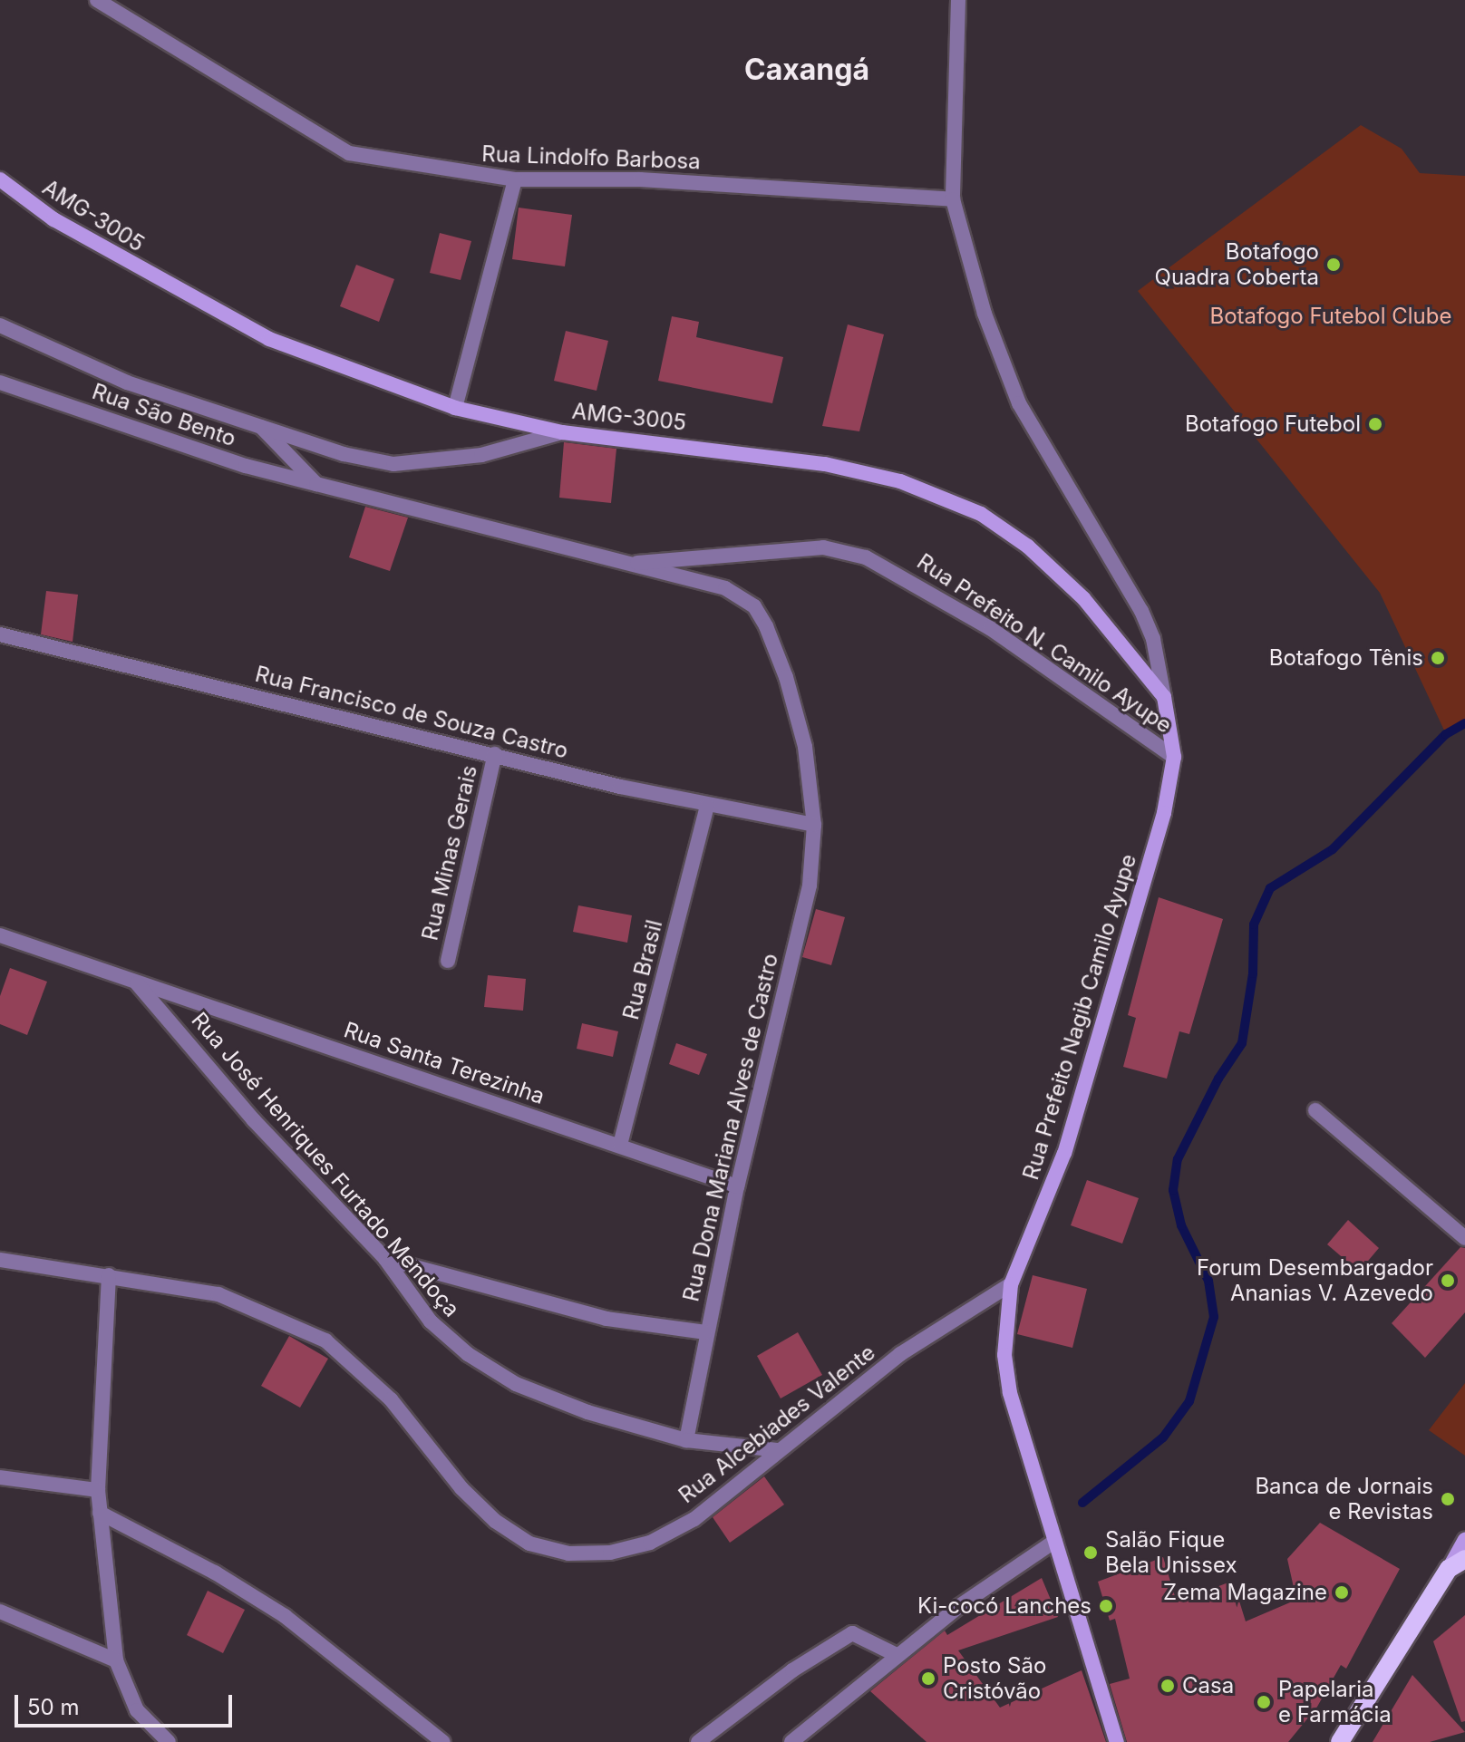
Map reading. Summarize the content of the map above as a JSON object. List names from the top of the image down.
{
  "streets": {
    "main road": ["AMG-3005", "Rua Prefeito Nagib Camilo Ayupe"],
    "street": [
      "Rua Lindolfo Barbosa",
      "Rua São Bento",
      "Rua Prefeito N. Camilo Ayupe",
      "Rua Francisco de Souza Castro",
      "Rua Minas Gerais",
      "Rua Brasil",
      "Rua Santa Terezinha",
      "Rua Dona Mariana Alves de Castro",
      "Rua José Henriques Furtado Mendoça",
      "Rua Alcebiades Valente"
    ]
  },
  "crossings": [
    ["AMG-3005", "Rua Prefeito N. Camilo Ayupe"],
    ["AMG-3005", "Rua Prefeito Nagib Camilo Ayupe"],
    ["Rua São Bento", "Rua Prefeito N. Camilo Ayupe"],
    ["Rua São Bento", "Rua Dona Mariana Alves de Castro"],
    ["Rua Prefeito N. Camilo Ayupe", "Rua Prefeito Nagib Camilo Ayupe"],
    ["Rua Prefeito N. Camilo Ayupe", "Rua Dona Mariana Alves de Castro"],
    ["Rua Francisco de Souza Castro", "Rua Minas Gerais"],
    ["Rua Francisco de Souza Castro", "Rua Brasil"],
    ["Rua Francisco de Souza Castro", "Rua Dona Mariana Alves de Castro"],
    ["Rua Brasil", "Rua Santa Terezinha"],
    ["Rua Prefeito Nagib Camilo Ayupe", "Rua Alcebiades Valente"],
    ["Rua Santa Terezinha", "Rua Dona Mariana Alves de Castro"],
    ["Rua Santa Terezinha", "Rua José Henriques Furtado Mendoça"],
    ["Rua Dona Mariana Alves de Castro", "Rua José Henriques Furtado Mendoça"],
    ["Rua José Henriques Furtado Mendoça", "Rua Alcebiades Valente"]
  ],
  "districts": ["Caxangá"],
  "parks": ["Botafogo Futebol Clube"],
  "places": [
    "Botafogo Quadra Coberta",
    "Botafogo Futebol",
    "Botafogo Tênis",
    "Forum Desembargador Ananias V. Azevedo",
    "Banca de Jornais e Revistas",
    "Salão Fique Bela Unissex",
    "Zema Magazine",
    "Ki-cocó Lanches",
    "Posto São Cristóvão",
    "Casa",
    "Papelaria e Farmácia"
  ],
  "scale_bar": "50 m"
}
